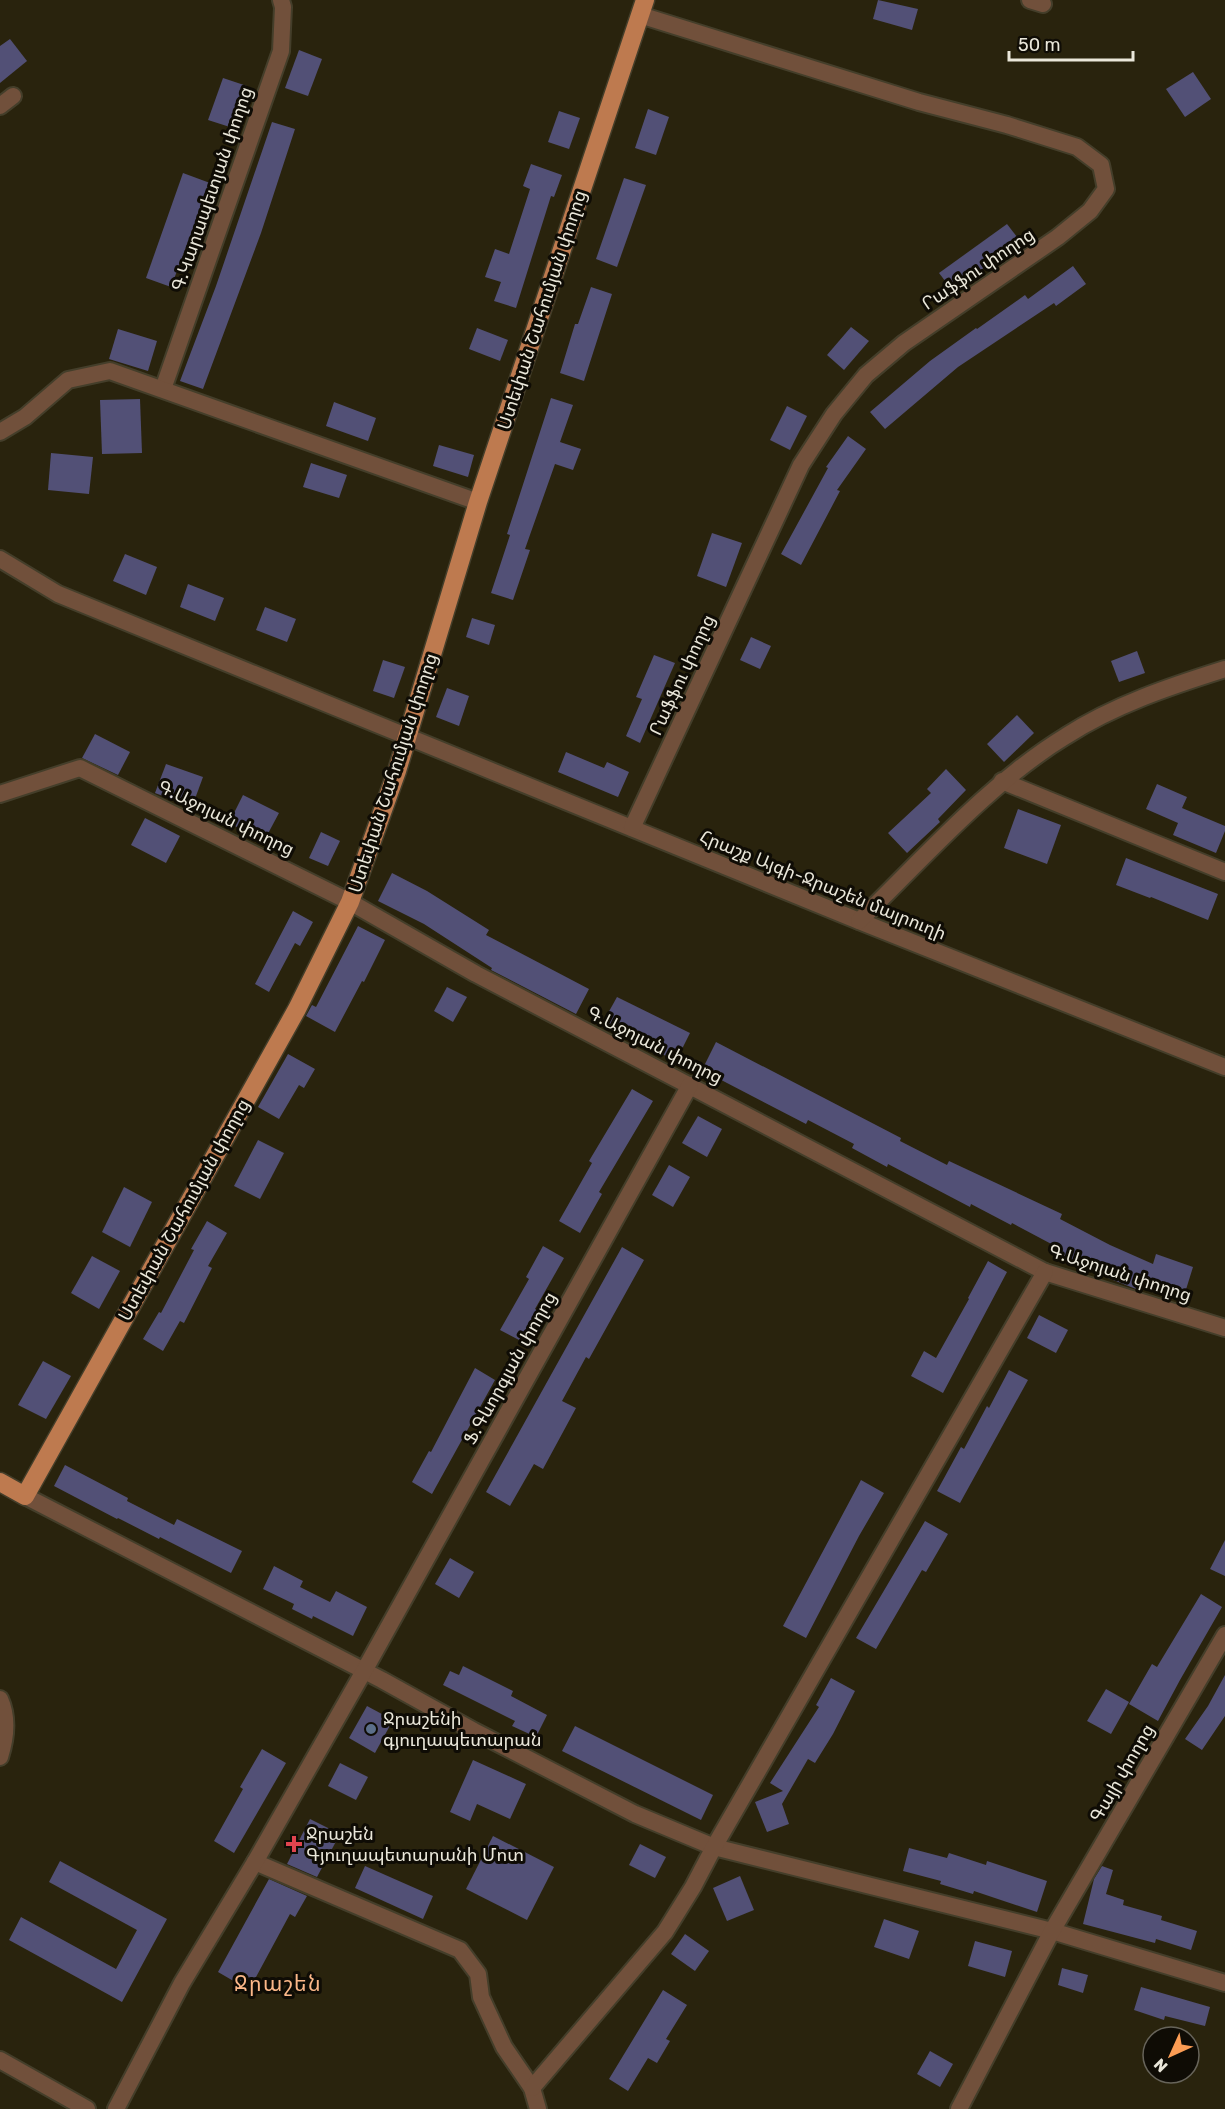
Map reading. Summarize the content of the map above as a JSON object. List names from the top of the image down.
{
  "streets": {
    "main road": ["Ստեփան Շահումյան փողոց"],
    "street": [
      "Գ.Կարապետյան փողոց",
      "Րաֆֆու փողոց",
      "Գ.Աջոյան փողոց",
      "Հրաշք Այգի-Ջրաշեն մայրուղի",
      "Ֆ.Գևորգյան փողոց",
      "Գայի փողոց"
    ]
  },
  "crossings": [
    ["Րաֆֆու փողոց", "Ստեփան Շահումյան փողոց"],
    ["Րաֆֆու փողոց", "Հրաշք Այգի-Ջրաշեն մայրուղի"],
    ["Ստեփան Շահումյան փողոց", "Գ.Աջոյան փողոց"],
    ["Ստեփան Շահումյան փողոց", "Հրաշք Այգի-Ջրաշեն մայրուղի"],
    ["Գ.Աջոյան փողոց", "Ֆ.Գևորգյան փողոց"]
  ],
  "districts": ["Ջրաշեն"],
  "places": {
    "other": ["Ջրաշենի գյուղապետարան"],
    "health": ["Ջրաշեն Գյուղապետարանի Մոտ"]
  },
  "scale_bar": "50 m",
  "north": "bottom left"
}
